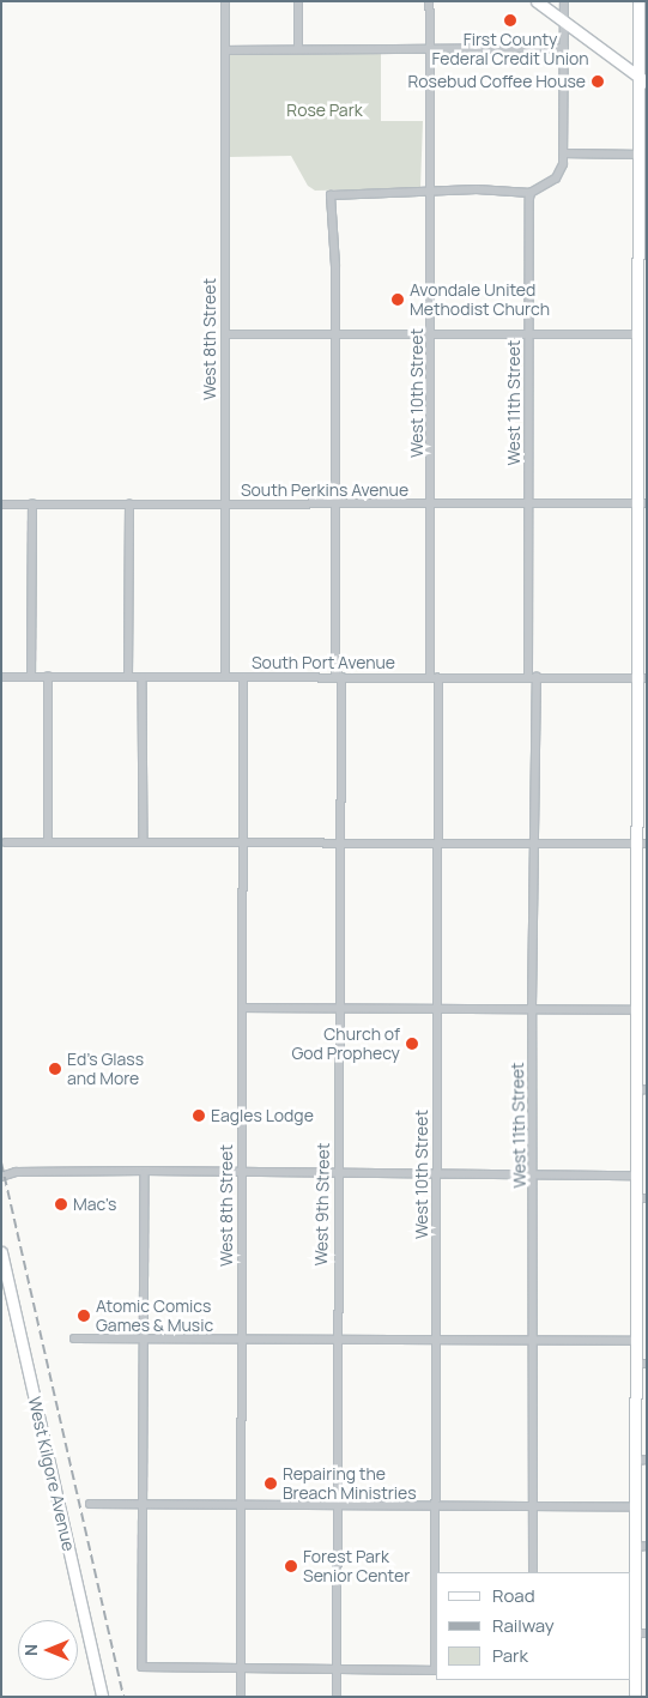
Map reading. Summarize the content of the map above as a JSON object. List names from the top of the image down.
{
  "streets": {
    "main road": ["West Kilgore Avenue"],
    "street": [
      "West 8th Street",
      "West 10th Street",
      "West 11th Street",
      "South Perkins Avenue",
      "South Port Avenue",
      "West 9th Street"
    ]
  },
  "crossings": [
    ["West 8th Street", "South Perkins Avenue"],
    ["West 8th Street", "South Port Avenue"],
    ["West 10th Street", "South Perkins Avenue"],
    ["West 10th Street", "South Port Avenue"],
    ["West 10th Street", "West 9th Street"],
    ["West 11th Street", "South Perkins Avenue"],
    ["West 11th Street", "South Port Avenue"],
    ["South Perkins Avenue", "West 9th Street"],
    ["South Port Avenue", "West 9th Street"]
  ],
  "parks": ["Rose Park"],
  "places": [
    "First County Federal Credit Union",
    "Rosebud Coffee House",
    "Avondale United Methodist Church",
    "Church of God Prophecy",
    "Ed's Glass and More",
    "Eagles Lodge",
    "Mac's",
    "Atomic Comics Games & Music",
    "Repairing the Breach Ministries",
    "Forest Park Senior Center"
  ],
  "legend": ["Road", "Railway", "Park"],
  "north": "left"
}
